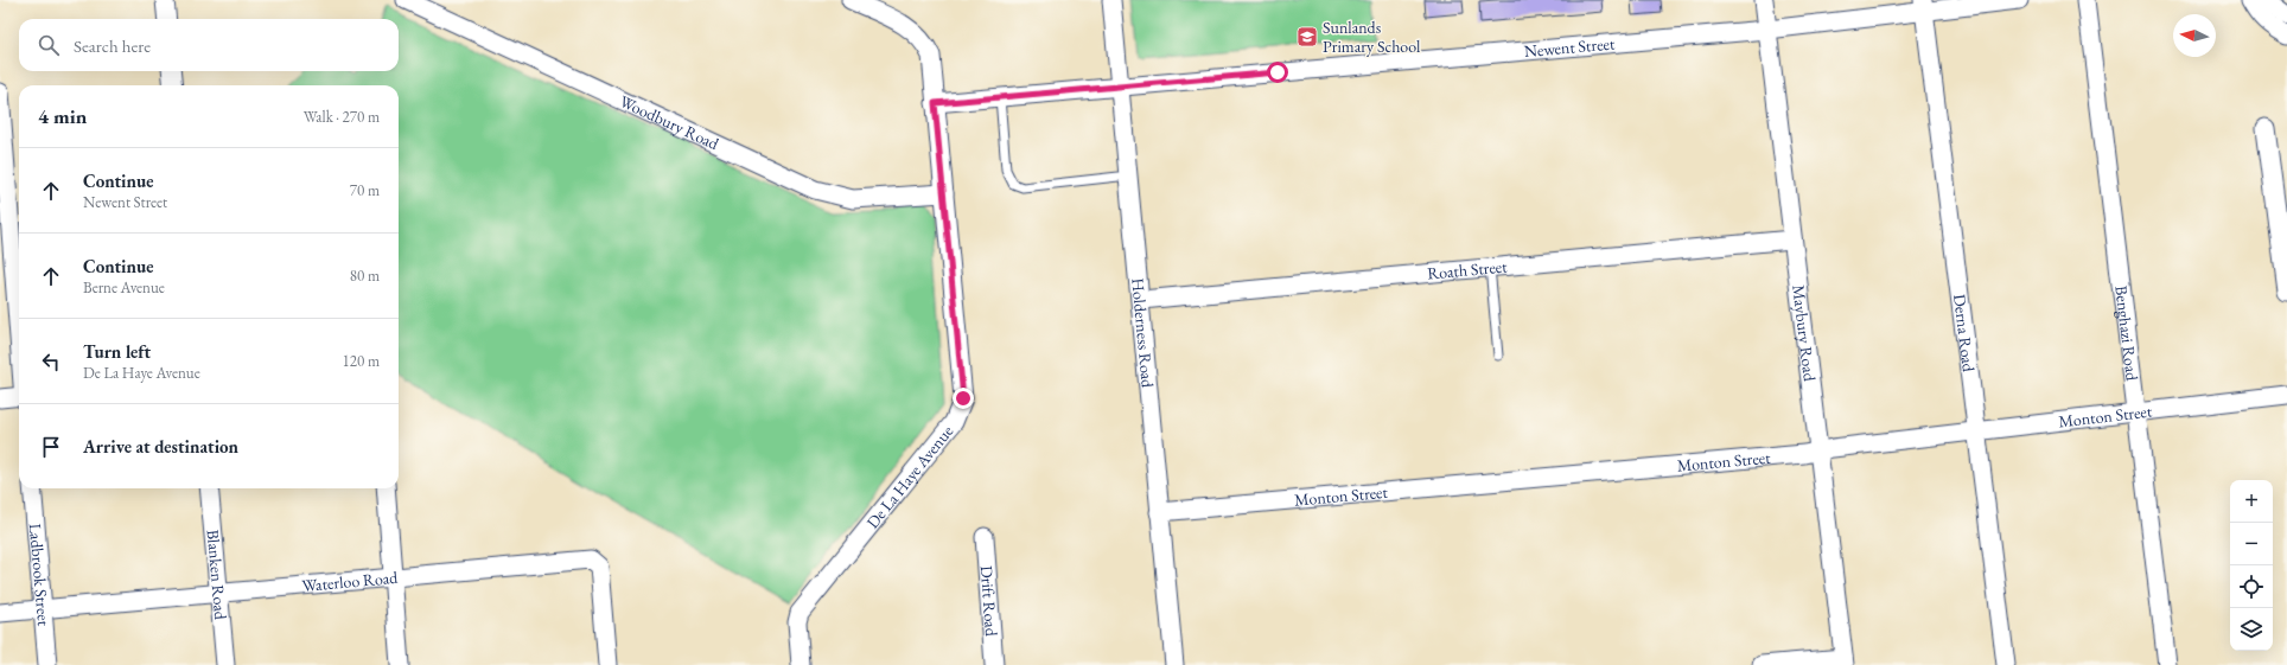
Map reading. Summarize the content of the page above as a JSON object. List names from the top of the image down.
{
  "streets": {
    "street": [
      "Newent Street",
      "Woodbury Road",
      "Roath Street",
      "Holderness Road",
      "Maybury Road",
      "Derna Road",
      "Benghazi Road",
      "Monton Street",
      "De La Haye Avenue",
      "Ladbrook Street",
      "Blanken Road",
      "Waterloo Road",
      "Drift Road"
    ]
  },
  "crossings": [
    ["Newent Street", "Holderness Road"],
    ["Newent Street", "Maybury Road"],
    ["Newent Street", "Derna Road"],
    ["Newent Street", "De La Haye Avenue"],
    ["Woodbury Road", "De La Haye Avenue"],
    ["Roath Street", "Holderness Road"],
    ["Roath Street", "Maybury Road"],
    ["Holderness Road", "Monton Street"],
    ["Maybury Road", "Monton Street"],
    ["Derna Road", "Monton Street"],
    ["Benghazi Road", "Monton Street"],
    ["Ladbrook Street", "Waterloo Road"],
    ["Blanken Road", "Waterloo Road"]
  ],
  "places": {
    "school or university": ["Sunlands Primary School"]
  },
  "north": "left",
  "page": {
    "search": "Search here",
    "heading": ["4 min", "Walk · 270 m"],
    "list": [
      ["Continue", "Newent Street", "70 m"],
      ["Continue", "Berne Avenue", "80 m"],
      ["Turn left", "De La Haye Avenue", "120 m"],
      "Arrive at destination"
    ],
    "map_buttons": ["+", "−"]
  }
}
